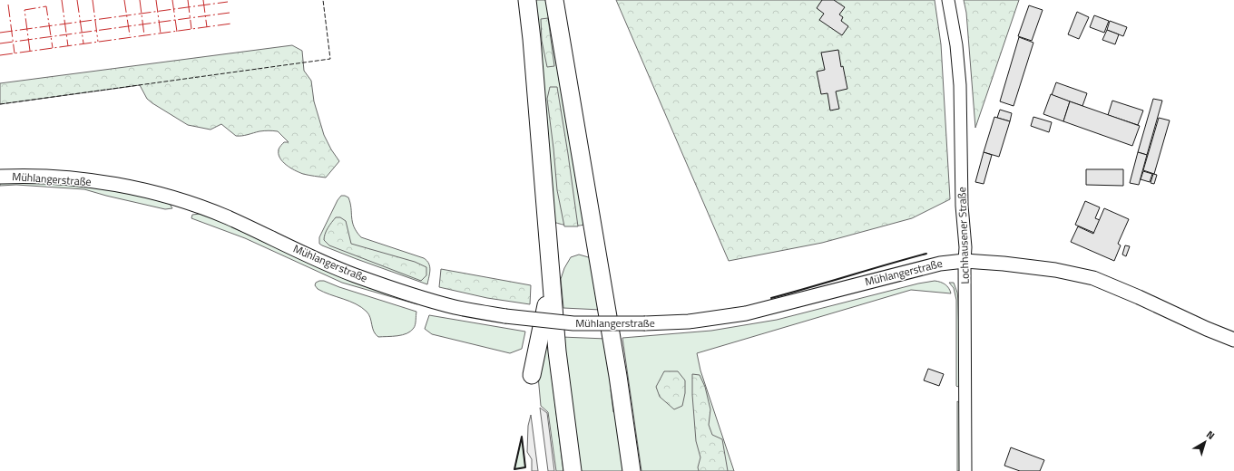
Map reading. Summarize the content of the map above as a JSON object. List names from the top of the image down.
{
  "streets": {
    "main road": ["Mühlangerstraße"],
    "street": ["Lochhausener Straße"]
  },
  "crossings": [
    ["Mühlangerstraße", "Lochhausener Straße"]
  ],
  "north": "top right"
}
